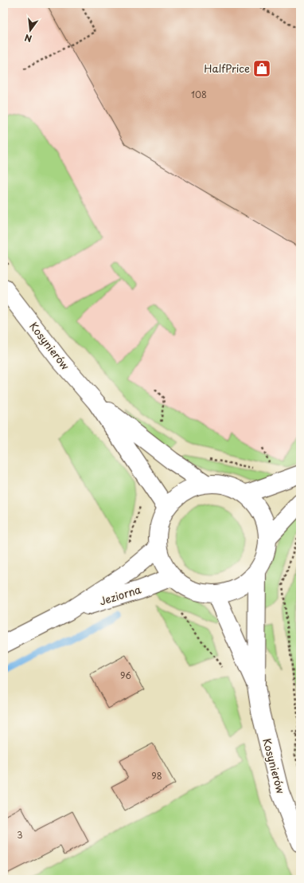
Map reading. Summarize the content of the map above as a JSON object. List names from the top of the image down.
{
  "streets": {
    "main road": ["Kosynierów", "Jeziorna"]
  },
  "crossings": [
    ["Kosynierów", "Jeziorna"]
  ],
  "places": {
    "shop": ["HalfPrice"]
  },
  "house_numbers": [
    "108",
    "96",
    "98",
    "3"
  ],
  "north": "bottom"
}
